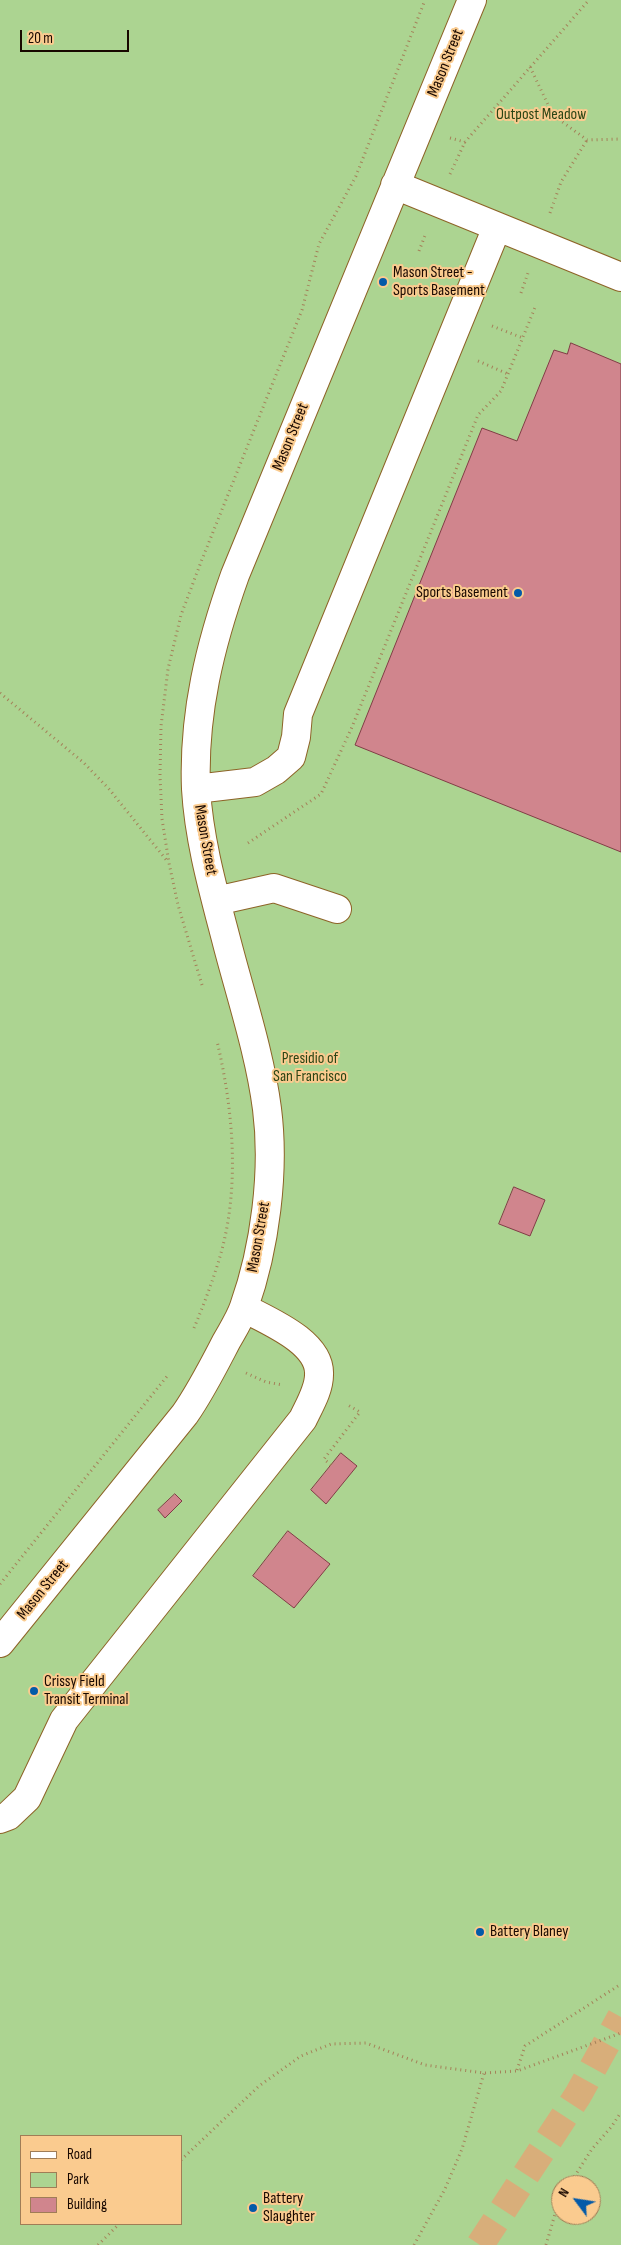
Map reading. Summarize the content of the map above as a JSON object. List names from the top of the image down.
{
  "streets": {
    "street": ["Mason Street"]
  },
  "parks": ["Outpost Meadow", "Presidio of San Francisco"],
  "places": [
    "Mason Street - Sports Basement",
    "Sports Basement",
    "Crissy Field Transit Terminal",
    "Battery Blaney",
    "Battery Slaughter"
  ],
  "legend": ["Road", "Park", "Building"],
  "scale_bar": "20 m",
  "north": "top left"
}
